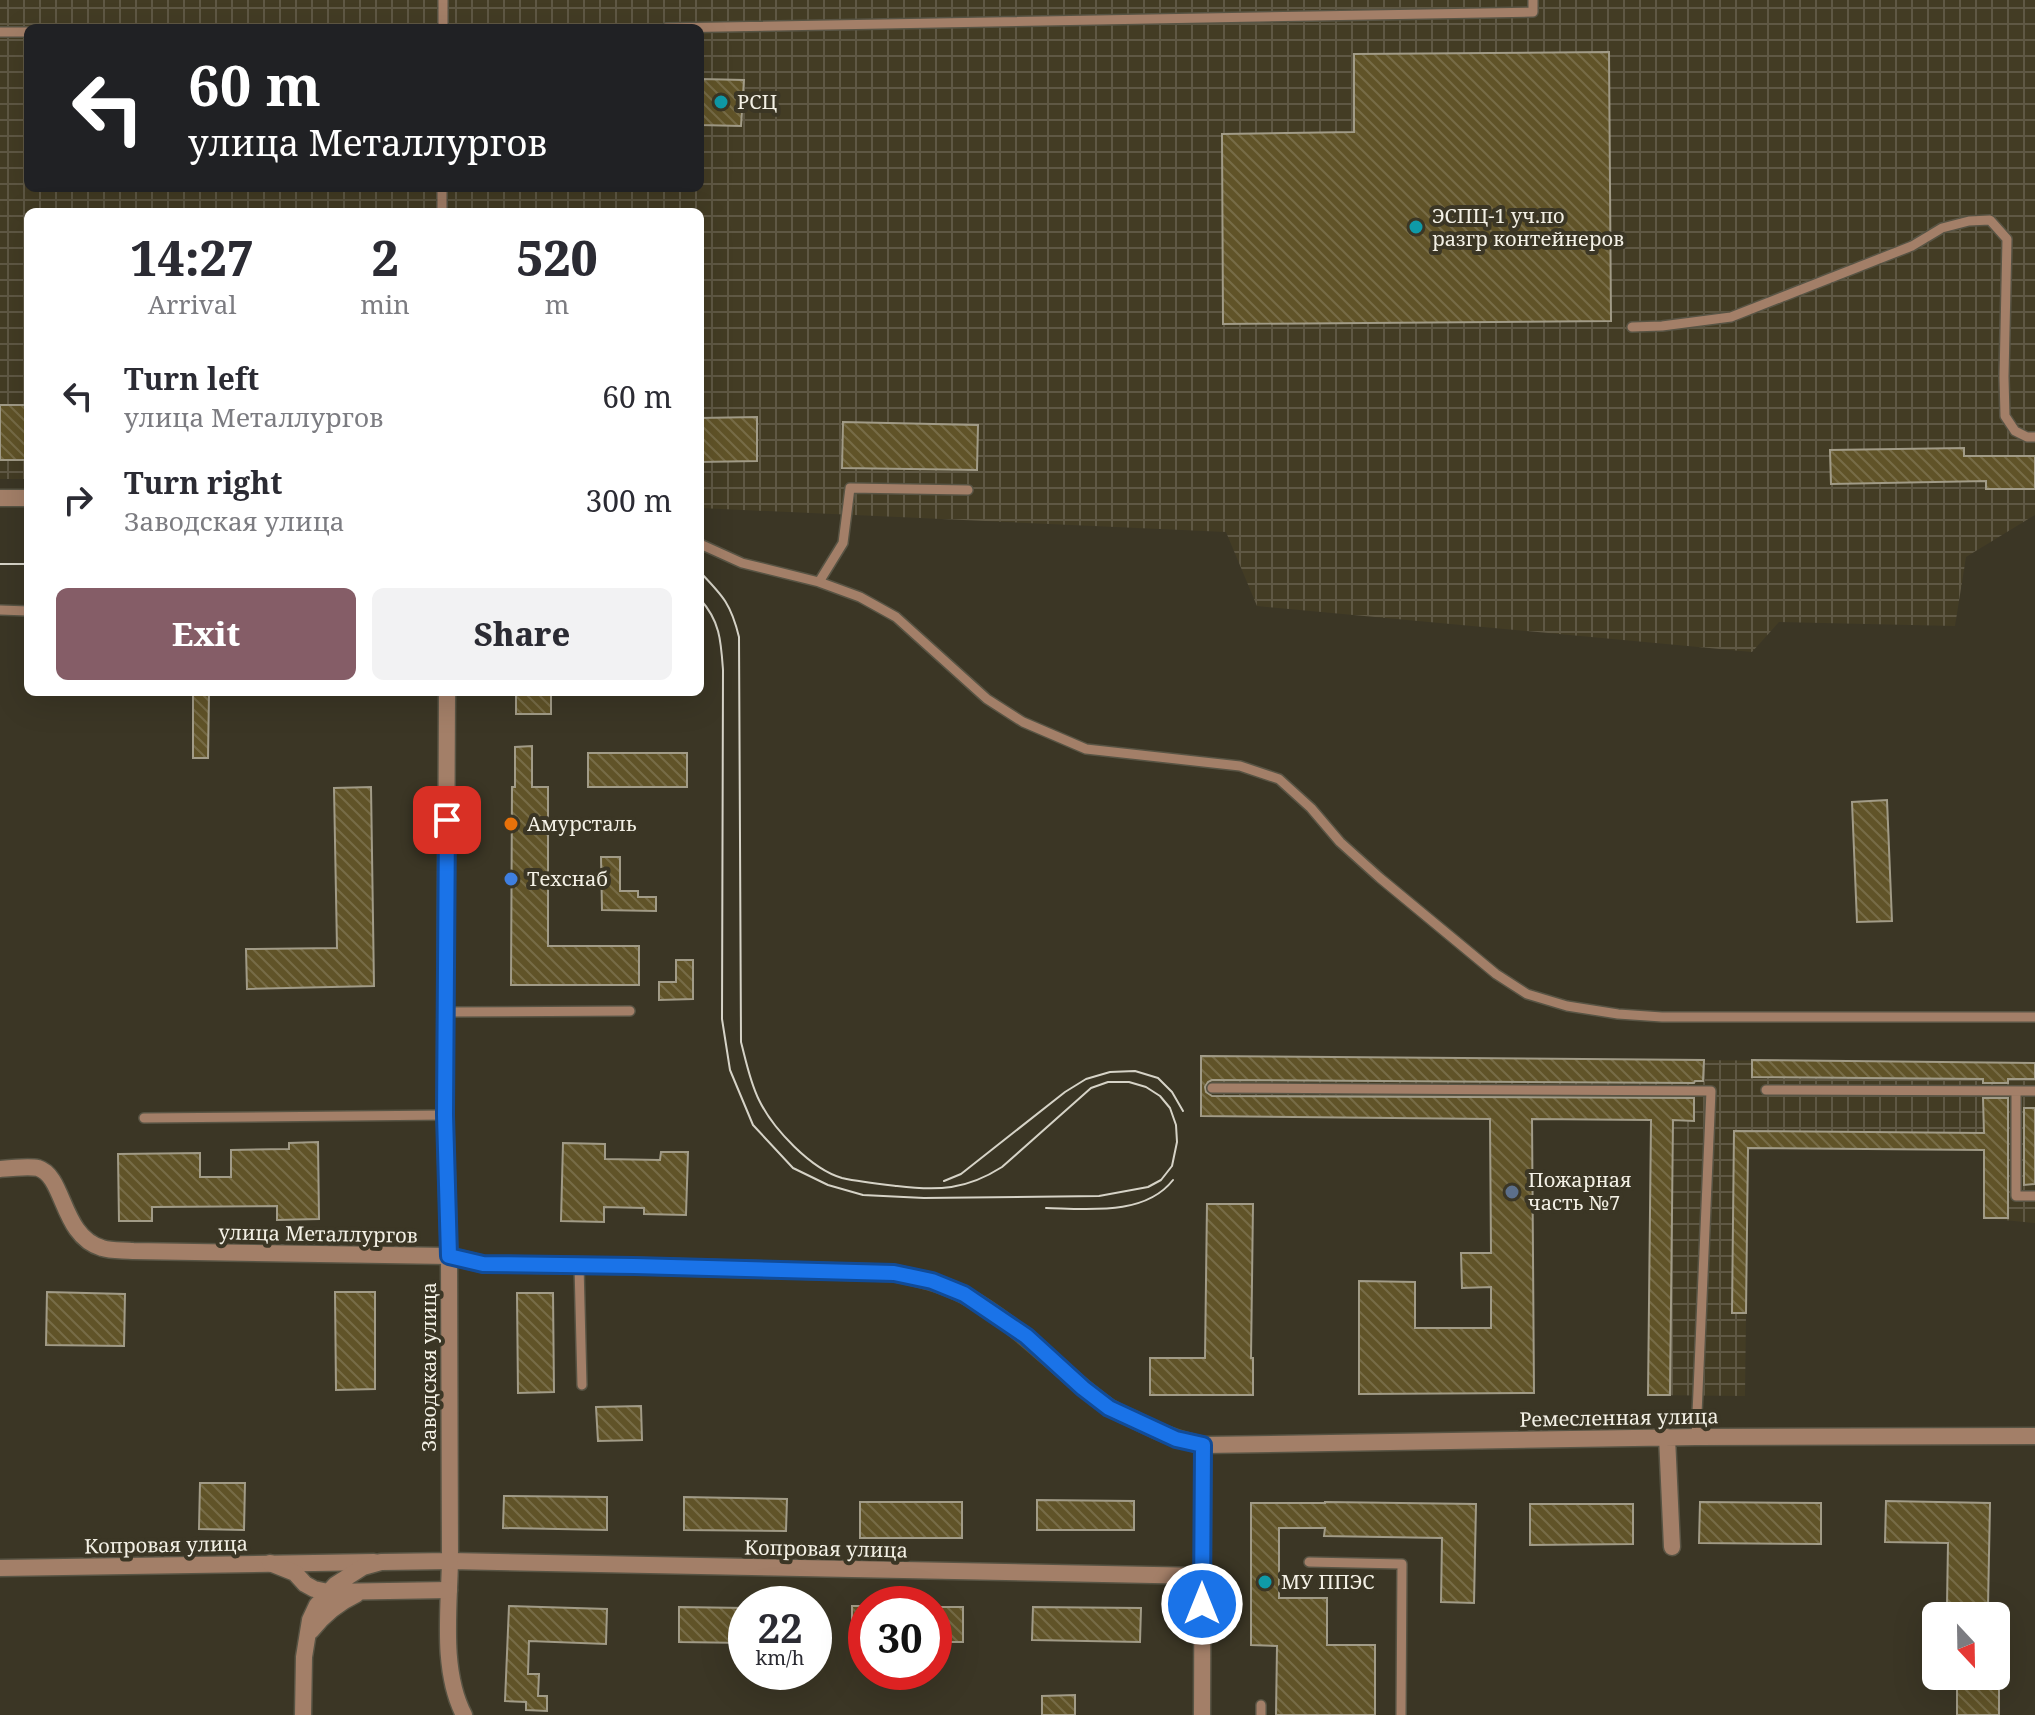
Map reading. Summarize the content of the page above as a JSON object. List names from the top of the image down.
{
  "streets": {
    "street": [
      "улица Металлургов",
      "Заводская улица",
      "Ремесленная улица",
      "Копровая улица"
    ]
  },
  "crossings": [
    ["улица Металлургов", "Заводская улица"],
    ["улица Металлургов", "Ремесленная улица"],
    ["Заводская улица", "Копровая улица"]
  ],
  "places": [
    "РСЦ",
    "ЭСПЦ-1 уч.по разгр контейнеров",
    "Амурсталь",
    "Техснаб",
    "Пожарная часть №7",
    "МУ ППЭС"
  ],
  "north": "bottom",
  "page": {
    "turn": ["60 m", "улица Металлургов"],
    "eta": [
      "14:27",
      "Arrival",
      "2",
      "min",
      "520",
      "m"
    ],
    "list": [
      {
        "name": "Turn left",
        "note": "улица Металлургов",
        "value": "60 m"
      },
      {
        "name": "Turn right",
        "note": "Заводская улица",
        "value": "300 m"
      }
    ],
    "buttons": ["Exit", "Share"],
    "speed": "22 km/h",
    "limit": "30"
  }
}
